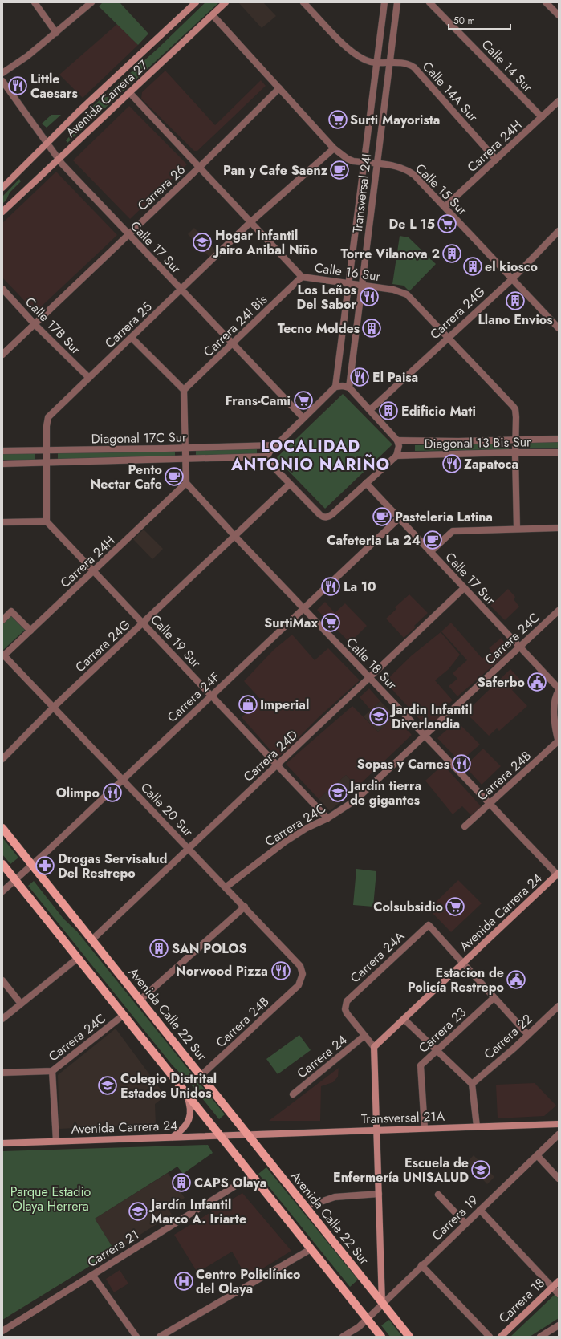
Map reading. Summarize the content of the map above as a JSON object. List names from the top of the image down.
{
  "streets": {
    "main road": [
      "Avenida Carrera 27",
      "Avenida Carrera 24",
      "Avenida Calle 22 Sur",
      "Transversal 21A",
      "Carrera 18"
    ],
    "street": [
      "Calle 14 Sur",
      "Calle 14A Sur",
      "Carrera 24H",
      "Carrera 26",
      "Calle 15 Sur",
      "Transversal 24I",
      "Calle 17 Sur",
      "Calle 16 Sur",
      "Carrera 24G",
      "Carrera 25",
      "Calle 17B Sur",
      "Carrera 24I Bis",
      "Diagonal 17C Sur",
      "Diagonal 13 Bis Sur",
      "Carrera 24C",
      "Calle 19 Sur",
      "Calle 18 Sur",
      "Carrera 24F",
      "Carrera 24D",
      "Carrera 24B",
      "Calle 20 Sur",
      "Carrera 24A",
      "Carrera 23",
      "Carrera 22",
      "Carrera 24",
      "Carrera 19",
      "Carrera 21"
    ]
  },
  "crossings": [
    ["Calle 14 Sur", "Carrera 24H"],
    ["Calle 14A Sur", "Carrera 24H"],
    ["Calle 14A Sur", "Transversal 24I"],
    ["Avenida Carrera 27", "Calle 15 Sur"],
    ["Avenida Carrera 27", "Calle 17 Sur"],
    ["Avenida Carrera 27", "Calle 16 Sur"],
    ["Carrera 24H", "Calle 15 Sur"],
    ["Carrera 24H", "Calle 19 Sur"],
    ["Carrera 24H", "Calle 18 Sur"],
    ["Carrera 24H", "Calle 20 Sur"],
    ["Carrera 26", "Calle 15 Sur"],
    ["Carrera 26", "Calle 17 Sur"],
    ["Carrera 26", "Calle 16 Sur"],
    ["Carrera 26", "Calle 17B Sur"],
    ["Calle 15 Sur", "Transversal 24I"],
    ["Calle 15 Sur", "Carrera 24G"],
    ["Calle 15 Sur", "Carrera 25"],
    ["Transversal 24I", "Calle 16 Sur"],
    ["Calle 17 Sur", "Carrera 25"],
    ["Calle 17 Sur", "Carrera 24I Bis"],
    ["Calle 17 Sur", "Carrera 24C"],
    ["Calle 17 Sur", "Carrera 24F"],
    ["Calle 17 Sur", "Carrera 24D"],
    ["Calle 16 Sur", "Carrera 24G"],
    ["Calle 16 Sur", "Carrera 25"],
    ["Calle 16 Sur", "Carrera 24I Bis"],
    ["Calle 16 Sur", "Diagonal 13 Bis Sur"],
    ["Carrera 24G", "Calle 19 Sur"],
    ["Carrera 24G", "Calle 18 Sur"],
    ["Carrera 24G", "Calle 20 Sur"],
    ["Carrera 25", "Calle 17B Sur"],
    ["Carrera 25", "Diagonal 17C Sur"],
    ["Carrera 25", "Calle 19 Sur"],
    ["Carrera 24C", "Calle 19 Sur"],
    ["Carrera 24C", "Calle 18 Sur"],
    ["Carrera 24C", "Calle 20 Sur"],
    ["Calle 19 Sur", "Carrera 24F"],
    ["Calle 19 Sur", "Carrera 24D"],
    ["Calle 18 Sur", "Carrera 24F"],
    ["Calle 18 Sur", "Carrera 24D"],
    ["Calle 18 Sur", "Carrera 24B"],
    ["Calle 18 Sur", "Avenida Carrera 24"],
    ["Carrera 24F", "Calle 20 Sur"],
    ["Carrera 24F", "Avenida Calle 22 Sur"],
    ["Carrera 24D", "Calle 20 Sur"],
    ["Carrera 24D", "Avenida Calle 22 Sur"],
    ["Carrera 24B", "Calle 20 Sur"],
    ["Carrera 24B", "Avenida Calle 22 Sur"],
    ["Avenida Carrera 24", "Carrera 24A"],
    ["Avenida Carrera 24", "Avenida Calle 22 Sur"],
    ["Avenida Carrera 24", "Transversal 21A"],
    ["Carrera 24A", "Carrera 24"],
    ["Avenida Calle 22 Sur", "Transversal 21A"],
    ["Avenida Calle 22 Sur", "Carrera 19"],
    ["Carrera 23", "Transversal 21A"]
  ],
  "districts": ["LOCALIDAD ANTONIO NARIÑO"],
  "parks": ["Parque Estadio Olaya Herrera"],
  "places": {
    "restaurant": [
      "Little Caesars",
      "Los Leños Del Sabor",
      "El Paisa",
      "Zapatoca",
      "La 10",
      "Sopas y Carnes",
      "Olimpo",
      "Norwood Pizza"
    ],
    "supermarket": [
      "Surti Mayorista",
      "De L 15",
      "Frans-Cami",
      "SurtiMax",
      "Colsubsidio"
    ],
    "cafe": [
      "Pan y Cafe Saenz",
      "Pento Nectar Cafe",
      "Pasteleria Latina",
      "Cafeteria La 24"
    ],
    "school or university": [
      "Hogar Infantil Jairo Anibal Niño",
      "Jardin Infantil Diverlandia",
      "Jardin tierra de gigantes",
      "Colegio Distrital Estados Unidos",
      "Escuela de Enfermería UNISALUD",
      "Jardín Infantil Marco A. Iriarte"
    ],
    "building": [
      "Torre Vilanova 2",
      "el kiosco",
      "Llano Envios",
      "Tecno Moldes",
      "Edificio Mati",
      "SAN POLOS",
      "CAPS Olaya"
    ],
    "public building": ["Saferbo", "Estacion de Policía Restrepo"],
    "shop": ["Imperial"],
    "pharmacy": ["Drogas Servisalud Del Restrepo"],
    "hospital": ["Centro Policlínico del Olaya"]
  },
  "scale_bar": "50 m"
}
